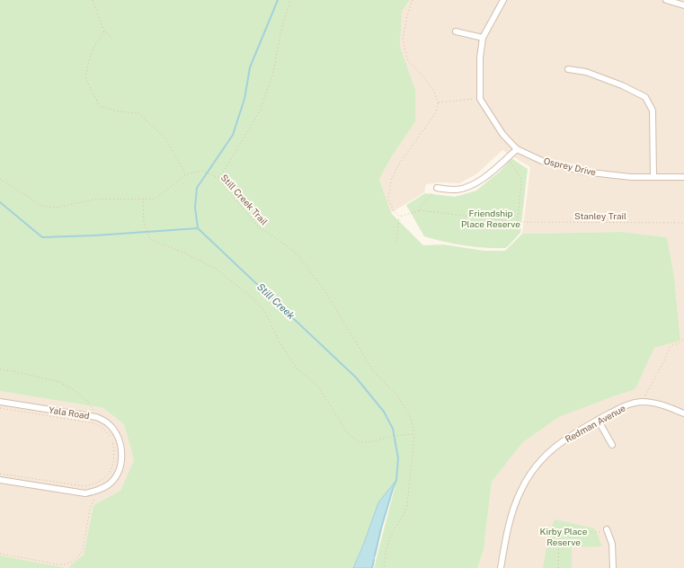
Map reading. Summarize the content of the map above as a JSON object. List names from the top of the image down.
{
  "streets": {
    "street": ["Osprey Drive", "Yala Road", "Redman Avenue"],
    "path": ["Still Creek Trail", "Stanley Trail"]
  },
  "water": ["Still Creek"],
  "parks": ["Friendship Place Reserve", "Kirby Place Reserve"]
}
